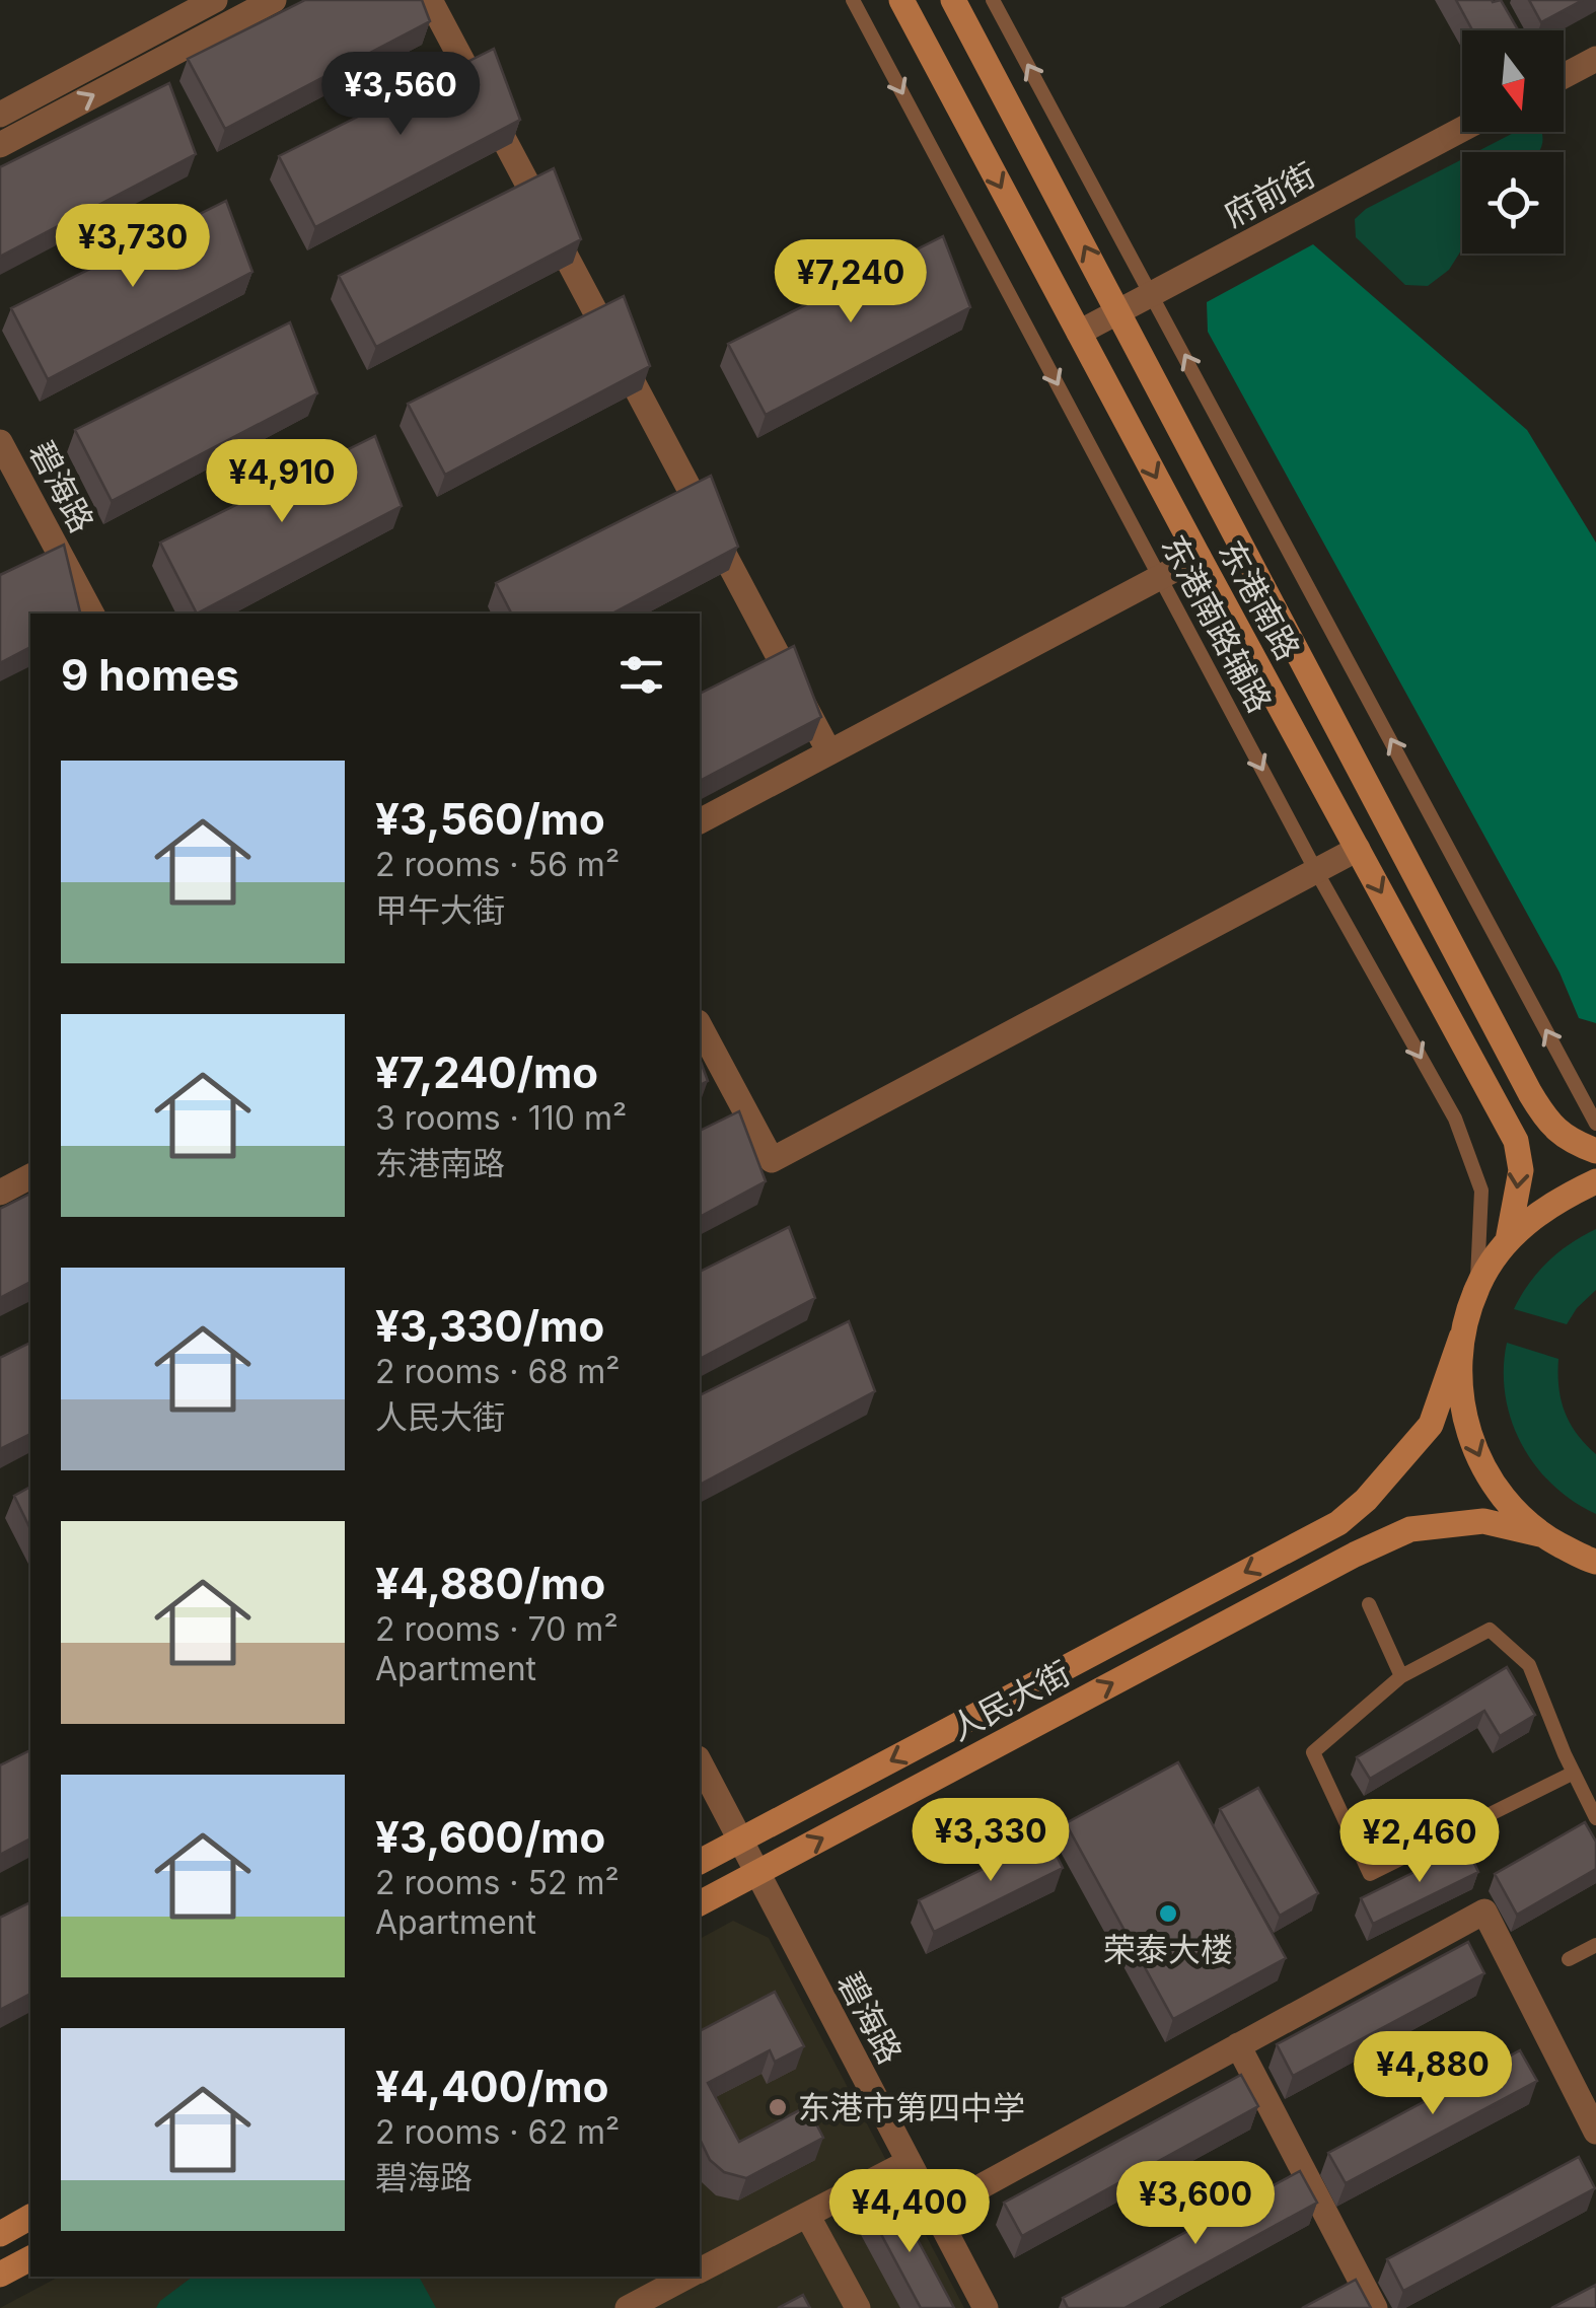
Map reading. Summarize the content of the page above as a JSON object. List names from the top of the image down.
{
  "streets": {
    "main road": ["东港南路", "人民大街"],
    "street": ["府前街", "碧海路"],
    "lane": ["东港南路辅路"]
  },
  "crossings": [
    ["府前街", "东港南路"],
    ["碧海路", "人民大街"],
    ["东港南路", "人民大街"],
    ["东港南路辅路", "人民大街"]
  ],
  "places": ["荣泰大楼", "东港市第四中学"],
  "north": "bottom",
  "page": {
    "price": [
      "¥3,560",
      "¥3,730",
      "¥7,240",
      "¥4,910",
      "¥3,330",
      "¥2,460",
      "¥4,880",
      "¥3,600",
      "¥4,400"
    ],
    "heading": "9 homes",
    "list": [
      {
        "name": "¥3,560/mo",
        "note": "2 rooms · 56 m² · 甲午大街"
      },
      {
        "name": "¥7,240/mo",
        "note": "3 rooms · 110 m² · 东港南路"
      },
      {
        "name": "¥3,330/mo",
        "note": "2 rooms · 68 m² · 人民大街"
      },
      {
        "name": "¥4,880/mo",
        "note": "2 rooms · 70 m² · Apartment"
      },
      {
        "name": "¥3,600/mo",
        "note": "2 rooms · 52 m² · Apartment"
      },
      {
        "name": "¥4,400/mo",
        "note": "2 rooms · 62 m² · 碧海路"
      }
    ]
  }
}
